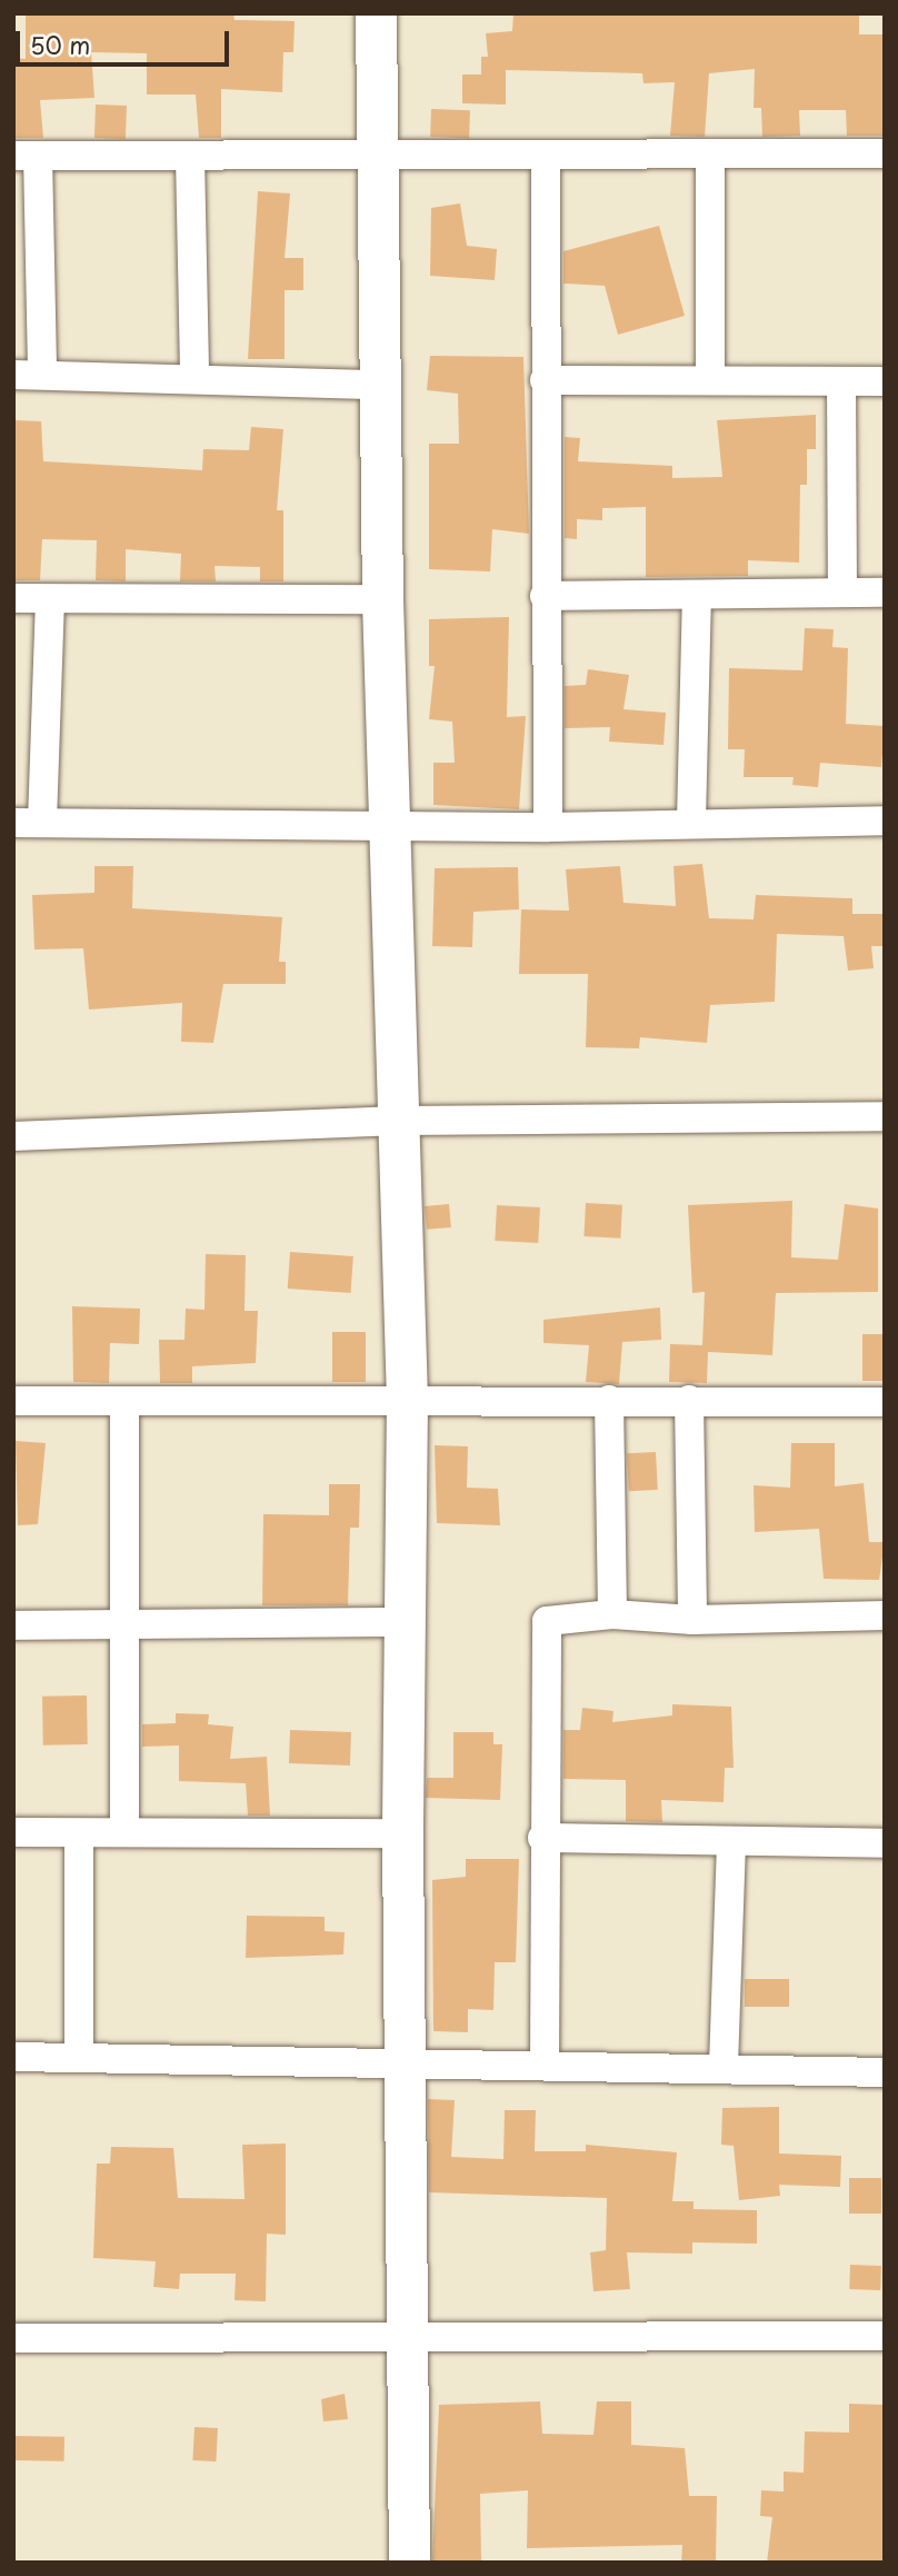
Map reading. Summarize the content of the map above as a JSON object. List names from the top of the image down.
{
  "scale_bar": "50 m"
}
